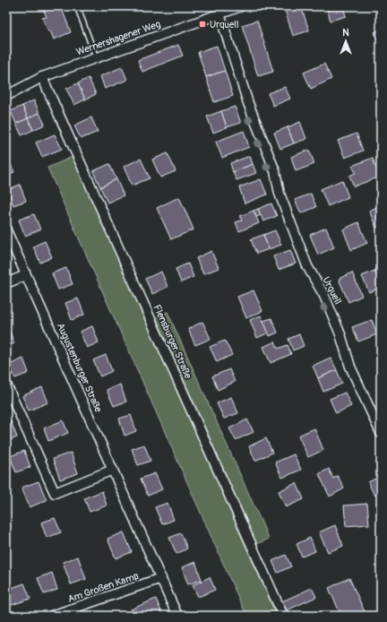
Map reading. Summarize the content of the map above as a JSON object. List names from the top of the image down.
{
  "streets": {
    "street": [
      "Wernershagener Weg",
      "Urquell",
      "Flensburger Straße",
      "Augustenburger Straße",
      "Am Großen Kamp"
    ]
  },
  "crossings": [
    ["Wernershagener Weg", "Urquell"],
    ["Wernershagener Weg", "Flensburger Straße"],
    ["Augustenburger Straße", "Am Großen Kamp"]
  ],
  "places": {
    "transit": ["Urquell"]
  },
  "north": "top"
}
